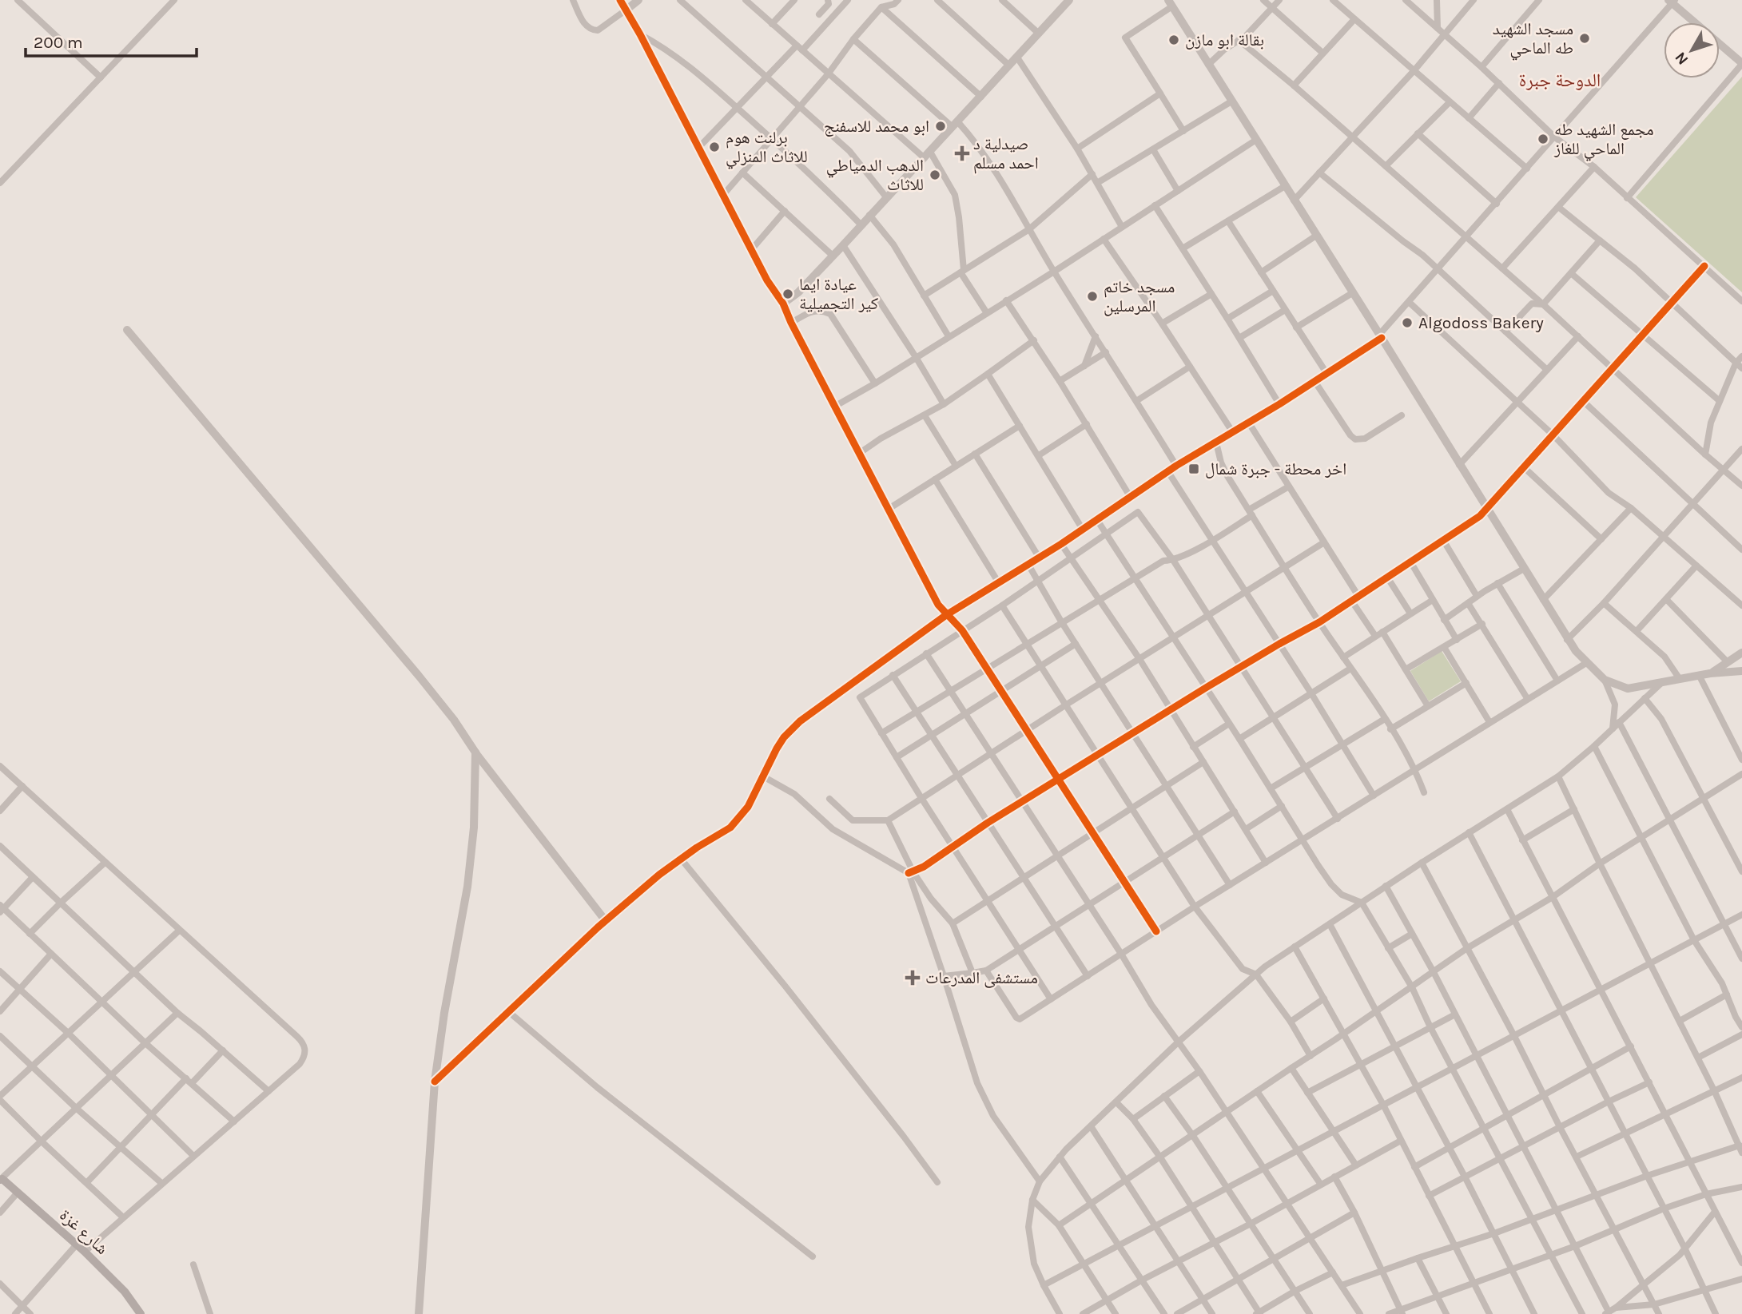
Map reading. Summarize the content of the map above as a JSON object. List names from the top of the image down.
{
  "streets": {
    "main road": ["شارع غزة"]
  },
  "districts": ["الدوحة جبرة"],
  "places": {
    "other": [
      "مسجد الشهيد طه الماحي",
      "بقالة ابو مازن",
      "ابو محمد للاسفنج",
      "مجمع الشهيد طه الماحي للغاز",
      "برلنت هوم للاثاث المنزلي",
      "الدهب الدمياطي للاثاث",
      "عيادة ايما كير التجميلية",
      "مسجد خاتم المرسلين",
      "Algodoss Bakery"
    ],
    "health": ["صيدلية د احمد مسلم", "مستشفى المدرعات"],
    "transit": ["اخر محطة - جبرة شمال"]
  },
  "scale_bar": "200 m",
  "north": "bottom left"
}
